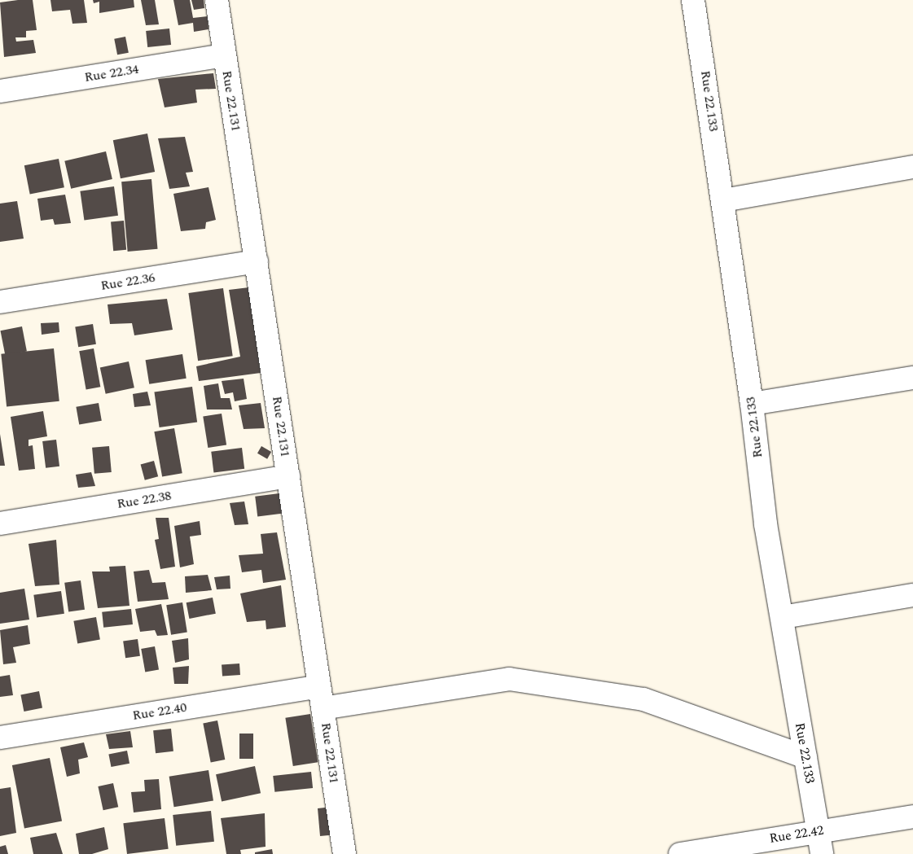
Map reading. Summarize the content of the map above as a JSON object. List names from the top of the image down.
{
  "streets": {
    "street": [
      "Rue 22.34",
      "Rue 22.131",
      "Rue 22.133",
      "Rue 22.36",
      "Rue 22.38",
      "Rue 22.40",
      "Rue 22.42"
    ]
  },
  "crossings": [
    ["Rue 22.34", "Rue 22.131"],
    ["Rue 22.131", "Rue 22.36"],
    ["Rue 22.131", "Rue 22.38"],
    ["Rue 22.131", "Rue 22.40"],
    ["Rue 22.133", "Rue 22.42"]
  ]
}
